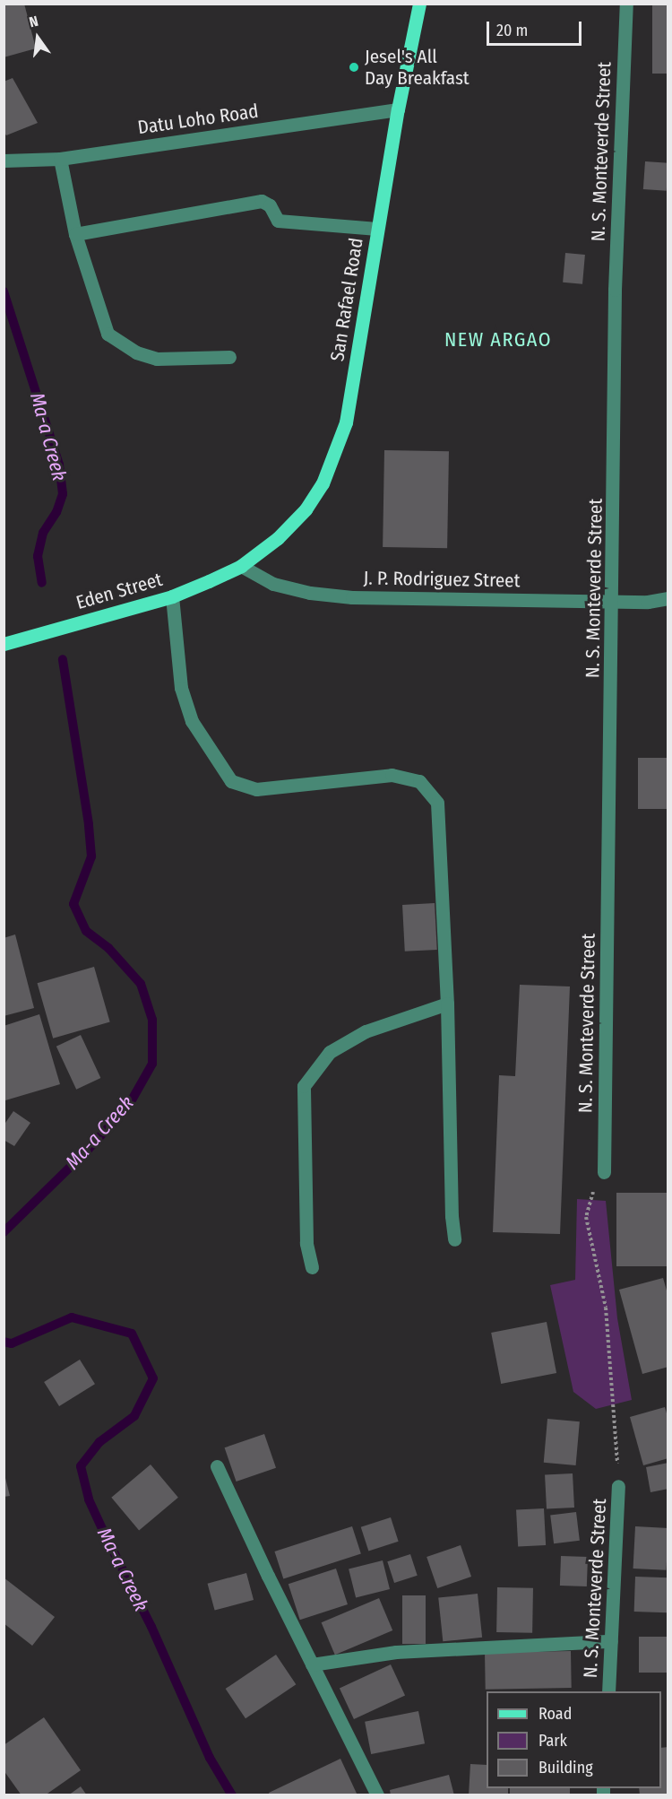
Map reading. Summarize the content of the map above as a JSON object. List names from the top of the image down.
{
  "streets": {
    "main road": ["San Rafael Road", "Eden Street"],
    "street": ["Datu Loho Road", "N. S. Monteverde Street", "J. P. Rodriguez Street"]
  },
  "crossings": [
    ["Datu Loho Road", "San Rafael Road"],
    ["N. S. Monteverde Street", "J. P. Rodriguez Street"],
    ["San Rafael Road", "J. P. Rodriguez Street"],
    ["San Rafael Road", "Eden Street"],
    ["J. P. Rodriguez Street", "Eden Street"]
  ],
  "districts": ["NEW ARGAO"],
  "water": ["Ma-a Creek"],
  "places": ["Jesel's All Day Breakfast"],
  "legend": ["Road", "Park", "Building"],
  "scale_bar": "20 m",
  "north": "top"
}
